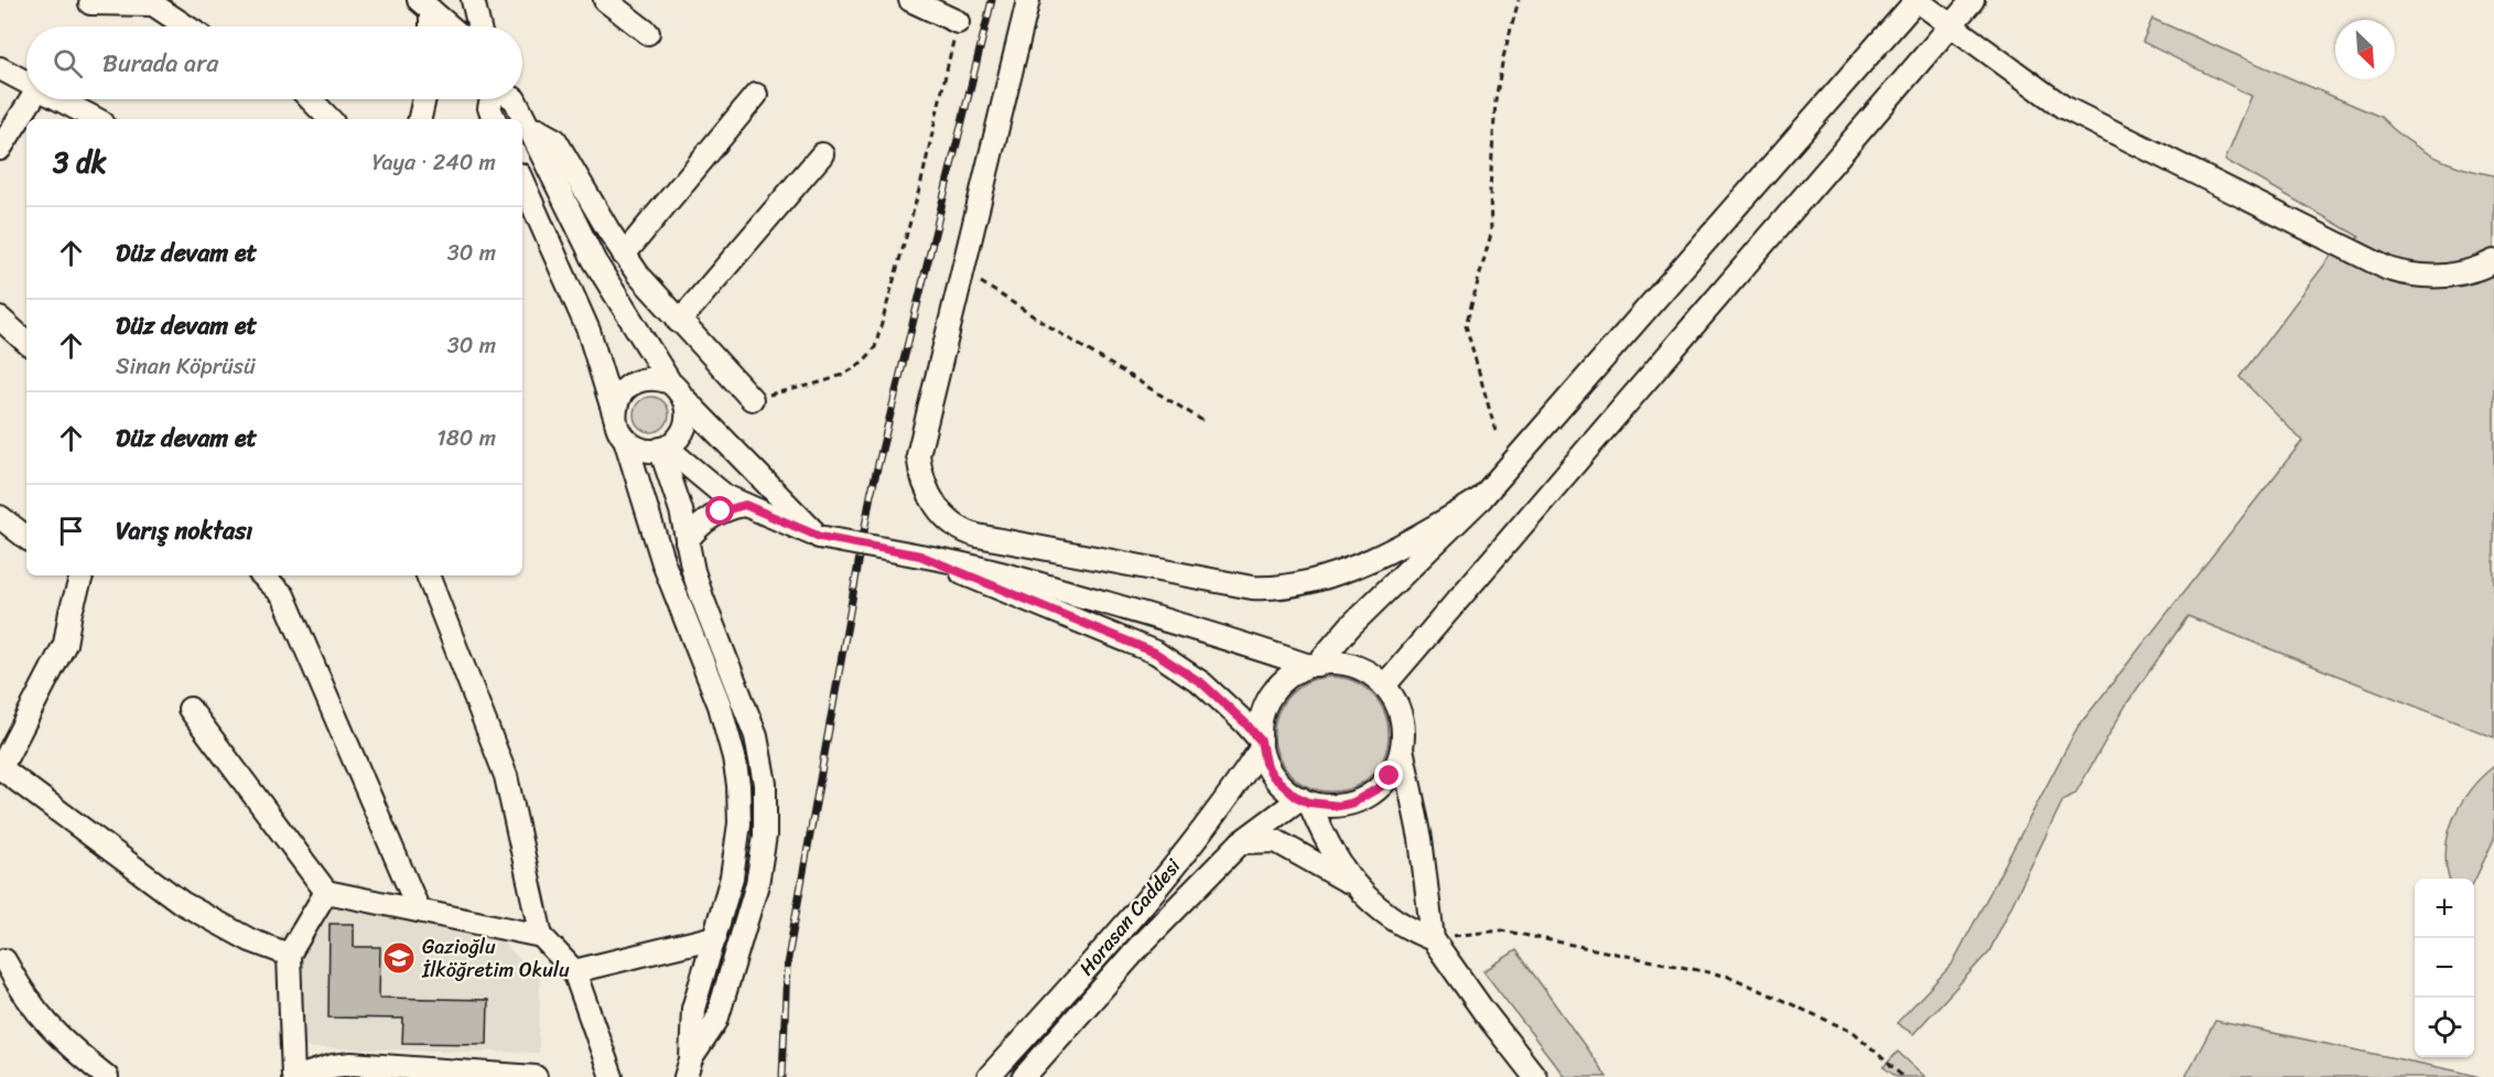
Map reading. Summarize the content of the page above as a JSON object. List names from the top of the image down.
{
  "streets": {
    "street": ["Horasan Caddesi"]
  },
  "places": {
    "school or university": ["Gazioğlu İlköğretim Okulu"]
  },
  "north": "bottom right",
  "page": {
    "search": "Burada ara",
    "heading": ["3 dk", "Yaya · 240 m"],
    "list": [
      ["Düz devam et", "30 m"],
      ["Düz devam et", "Sinan Köprüsü", "30 m"],
      ["Düz devam et", "180 m"],
      "Varış noktası"
    ],
    "map_buttons": ["+", "−"]
  }
}
